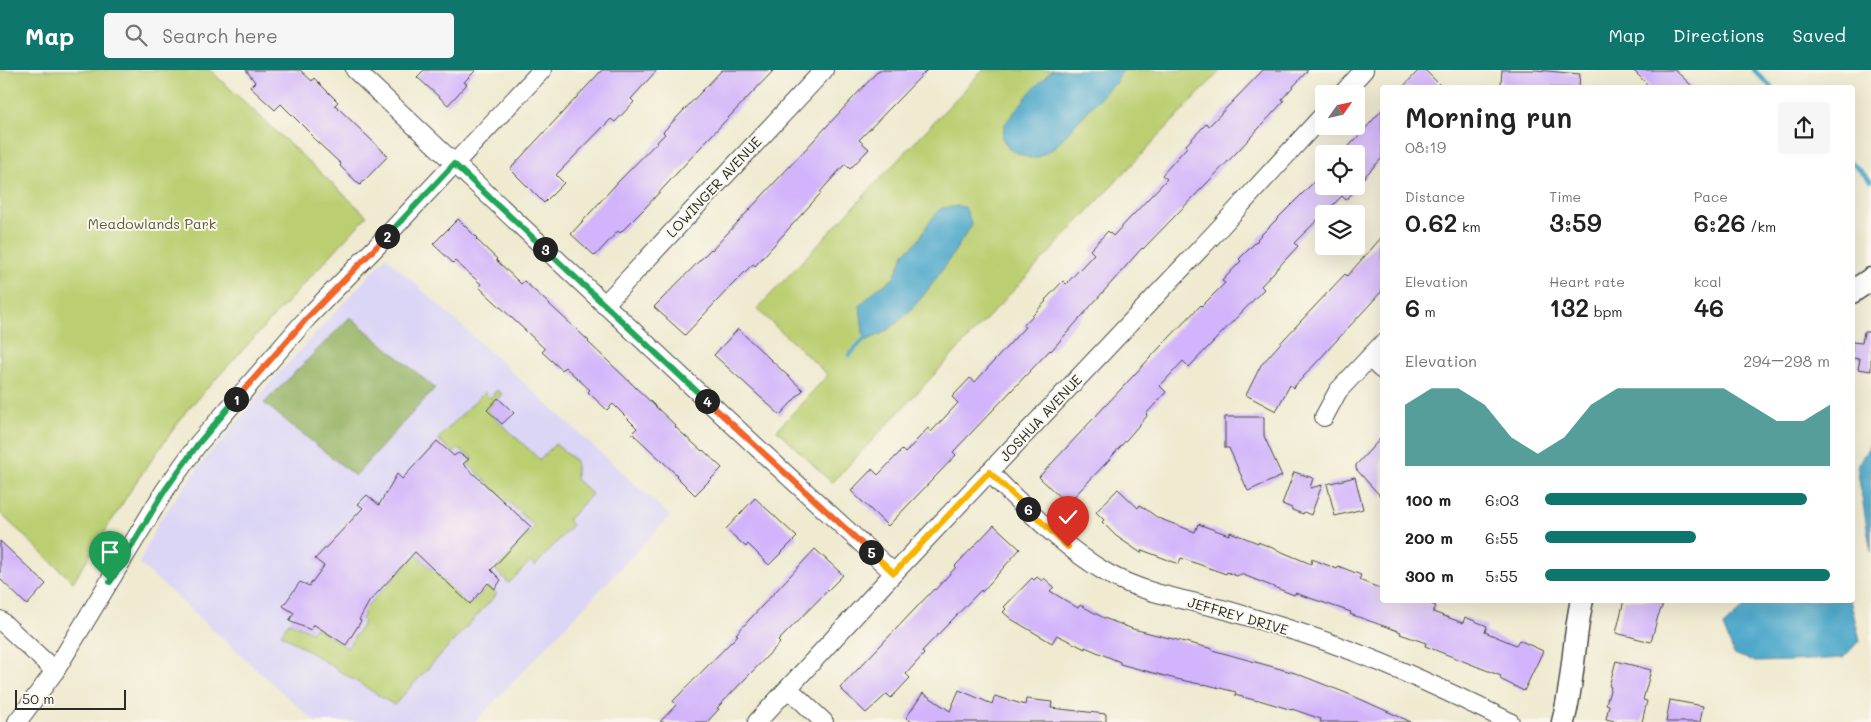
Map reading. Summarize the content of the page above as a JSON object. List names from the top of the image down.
{
  "streets": {
    "street": ["LOWINGER AVENUE", "JOSHUA AVENUE", "JEFFREY DRIVE"]
  },
  "crossings": [
    ["JOSHUA AVENUE", "JEFFREY DRIVE"]
  ],
  "parks": ["Meadowlands Park"],
  "scale_bar": "50 m",
  "north": "top right",
  "page": {
    "header": "Map",
    "search": "Search here",
    "nav": ["Map", "Directions", "Saved"],
    "heading": ["Morning run", "08:19"],
    "stats": [
      ["Distance", "0.62 km"],
      ["Time", "3:59"],
      ["Pace", "6:26 /km"],
      ["Elevation", "6 m"],
      ["Heart rate", "132 bpm"],
      ["kcal", "46"]
    ],
    "pins": [
      "2",
      "3",
      "1",
      "4",
      "6",
      "5"
    ],
    "chart": ["Elevation", "294–298 m"],
    "list": [
      {
        "name": "100 m",
        "note": "6:03"
      },
      {
        "name": "200 m",
        "note": "6:55"
      },
      {
        "name": "300 m",
        "note": "5:55"
      }
    ],
    "scale": "50 m"
  }
}
